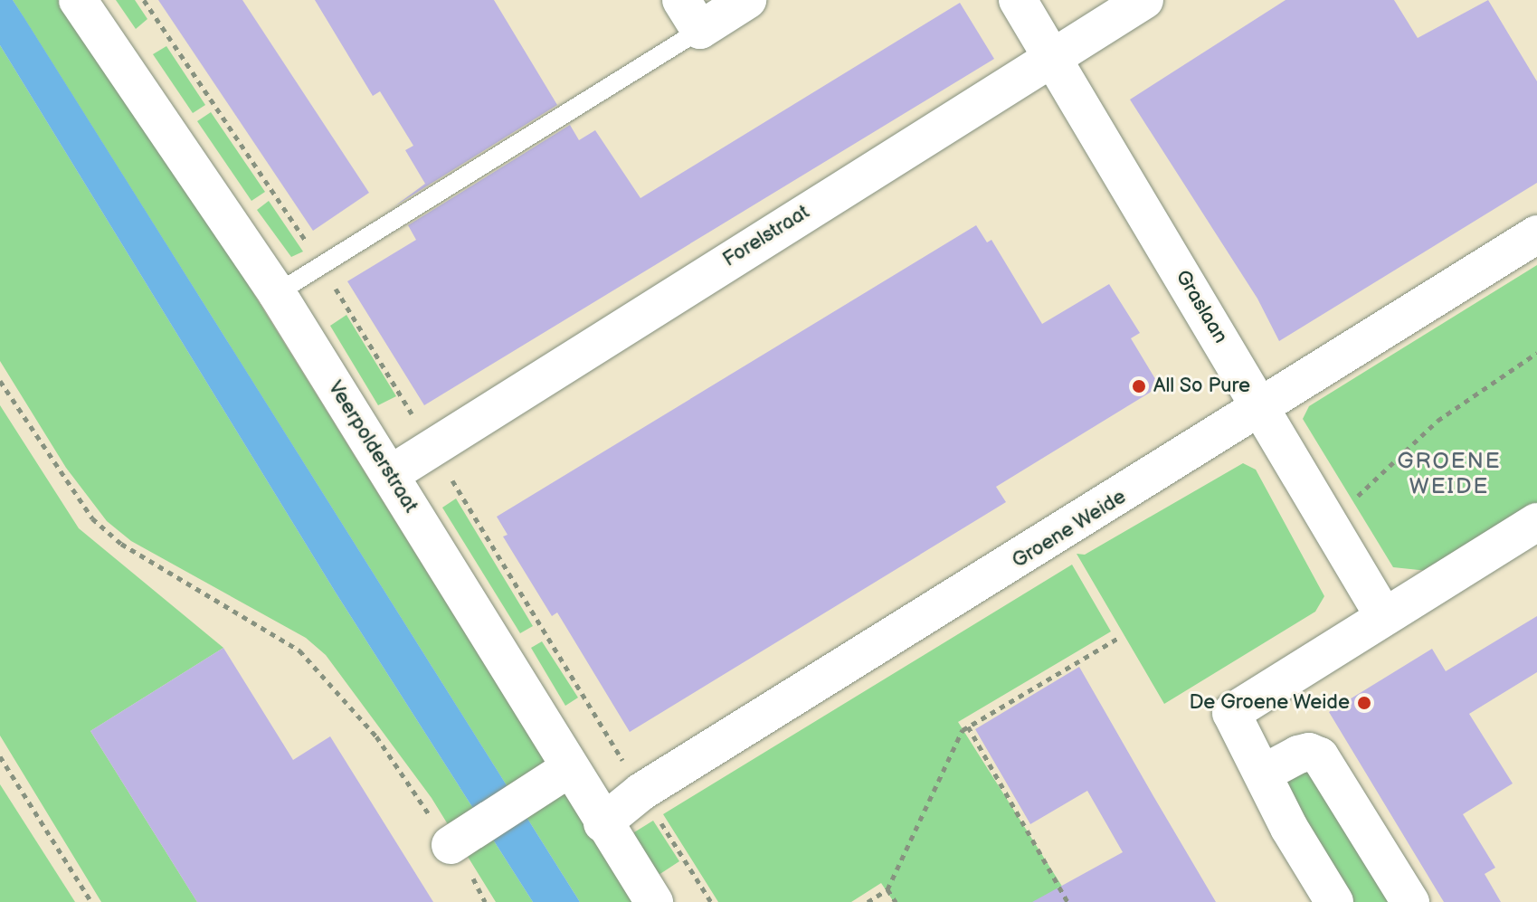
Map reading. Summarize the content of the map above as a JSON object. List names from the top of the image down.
{
  "streets": {
    "street": [
      "Forelstraat",
      "Graslaan",
      "Veerpolderstraat",
      "Groene Weide"
    ]
  },
  "crossings": [
    ["Forelstraat", "Graslaan"],
    ["Forelstraat", "Veerpolderstraat"],
    ["Graslaan", "Groene Weide"],
    ["Veerpolderstraat", "Groene Weide"]
  ],
  "districts": ["GROENE WEIDE"],
  "places": ["All So Pure", "De Groene Weide"]
}
